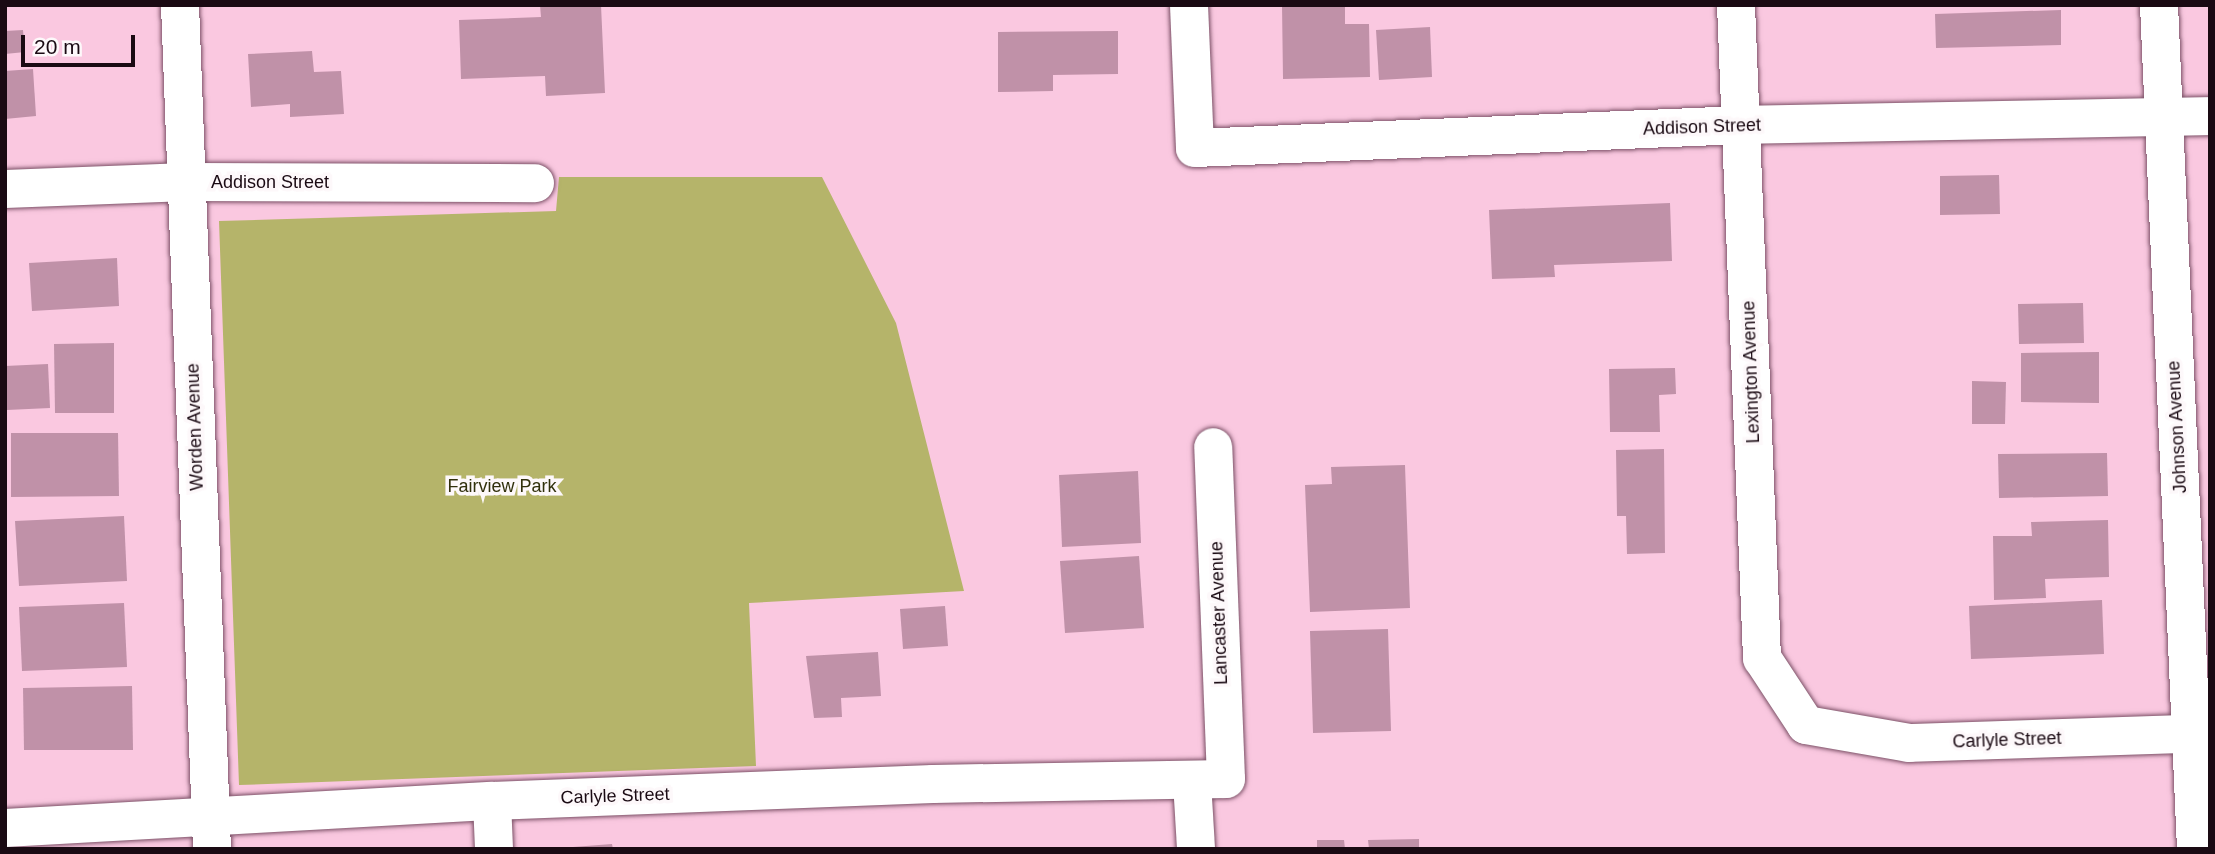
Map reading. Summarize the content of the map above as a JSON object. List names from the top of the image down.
{
  "streets": {
    "street": [
      "Addison Street",
      "Lexington Avenue",
      "Worden Avenue",
      "Johnson Avenue",
      "Lancaster Avenue",
      "Carlyle Street"
    ]
  },
  "crossings": [
    ["Addison Street", "Lexington Avenue"],
    ["Addison Street", "Worden Avenue"],
    ["Addison Street", "Johnson Avenue"],
    ["Lexington Avenue", "Carlyle Street"],
    ["Worden Avenue", "Carlyle Street"],
    ["Johnson Avenue", "Carlyle Street"],
    ["Lancaster Avenue", "Carlyle Street"]
  ],
  "parks": ["Fairview Park"],
  "scale_bar": "20 m"
}
